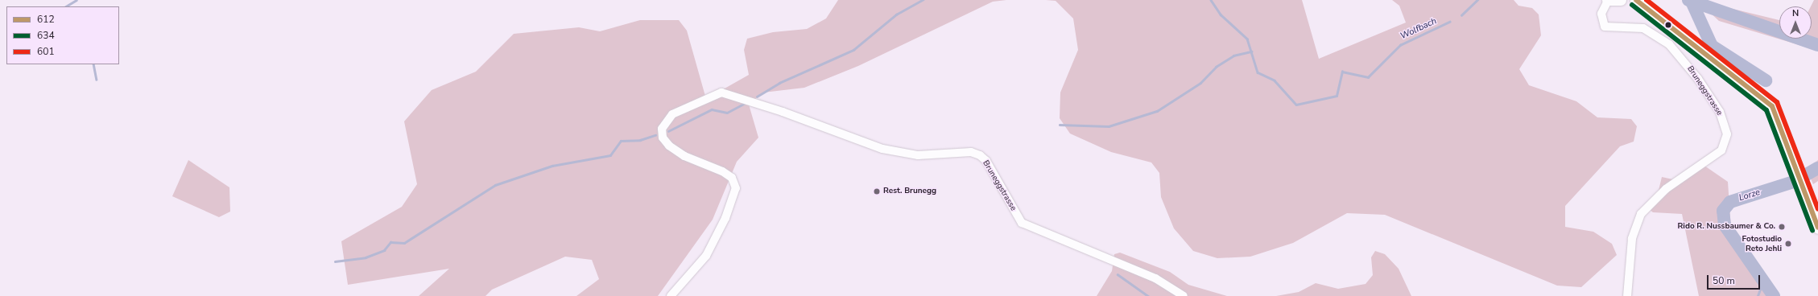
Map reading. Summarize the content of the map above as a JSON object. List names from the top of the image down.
{
  "streets": {
    "street": ["Bruneggstrasse"]
  },
  "water": ["Wolfbach", "Lorze"],
  "places": ["Rest. Brunegg", "Rido R. Nussbaumer & Co.", "Fotostudio Reto Jehli"],
  "lines": ["transit line 612", "transit line 601", "transit line 634"],
  "legend": ["612", "634", "601"],
  "scale_bar": "50 m",
  "north": "top"
}
